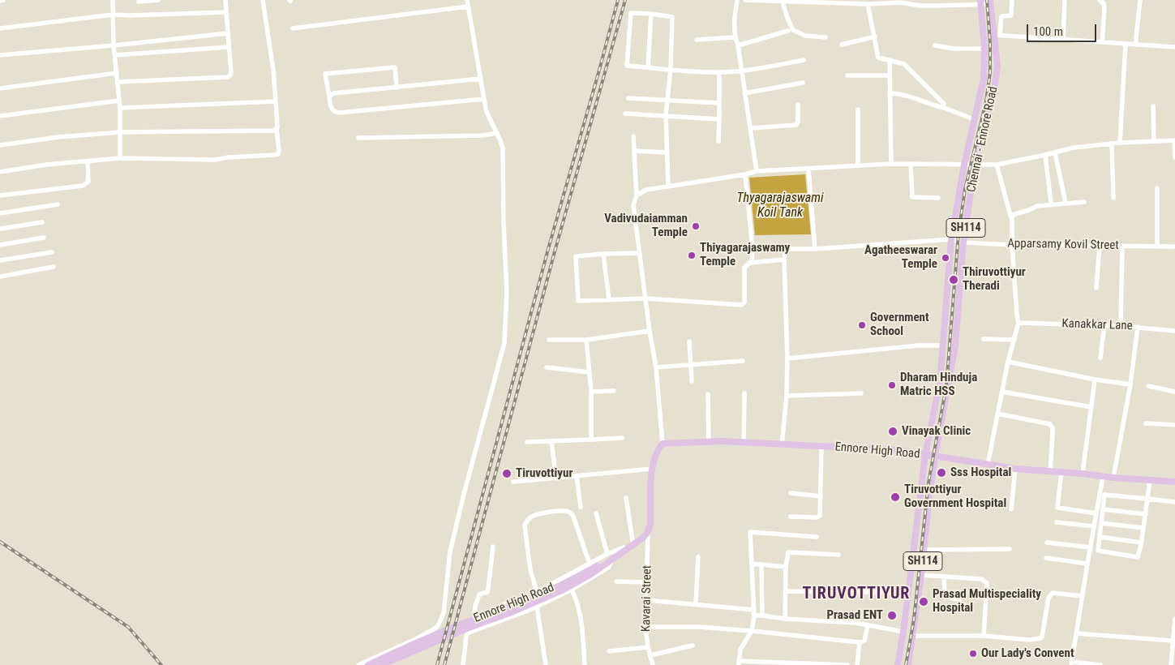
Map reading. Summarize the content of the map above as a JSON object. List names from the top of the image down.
{
  "streets": {
    "main road": ["Chennai - Ennore Road", "SH114", "Ennore High Road"],
    "street": ["Apparsamy Kovil Street", "Kanakkar Lane", "Kavarai Street"]
  },
  "crossings": [
    ["Chennai - Ennore Road", "Apparsamy Kovil Street"],
    ["Chennai - Ennore Road", "Ennore High Road"],
    ["Ennore High Road", "Kavarai Street"]
  ],
  "districts": ["TIRUVOTTIYUR"],
  "water": ["Thyagarajaswami Koil Tank"],
  "places": [
    "Vadivudaiamman Temple",
    "Thiyagarajaswamy Temple",
    "Agatheeswarar Temple",
    "Thiruvottiyur Theradi",
    "Government School",
    "Dharam Hinduja Matric HSS",
    "Vinayak Clinic",
    "Sss Hospital",
    "Tiruvottiyur",
    "Tiruvottiyur Government Hospital",
    "Prasad Multispeciality Hospital",
    "Prasad ENT",
    "Our Lady's Convent"
  ],
  "scale_bar": "100 m"
}
